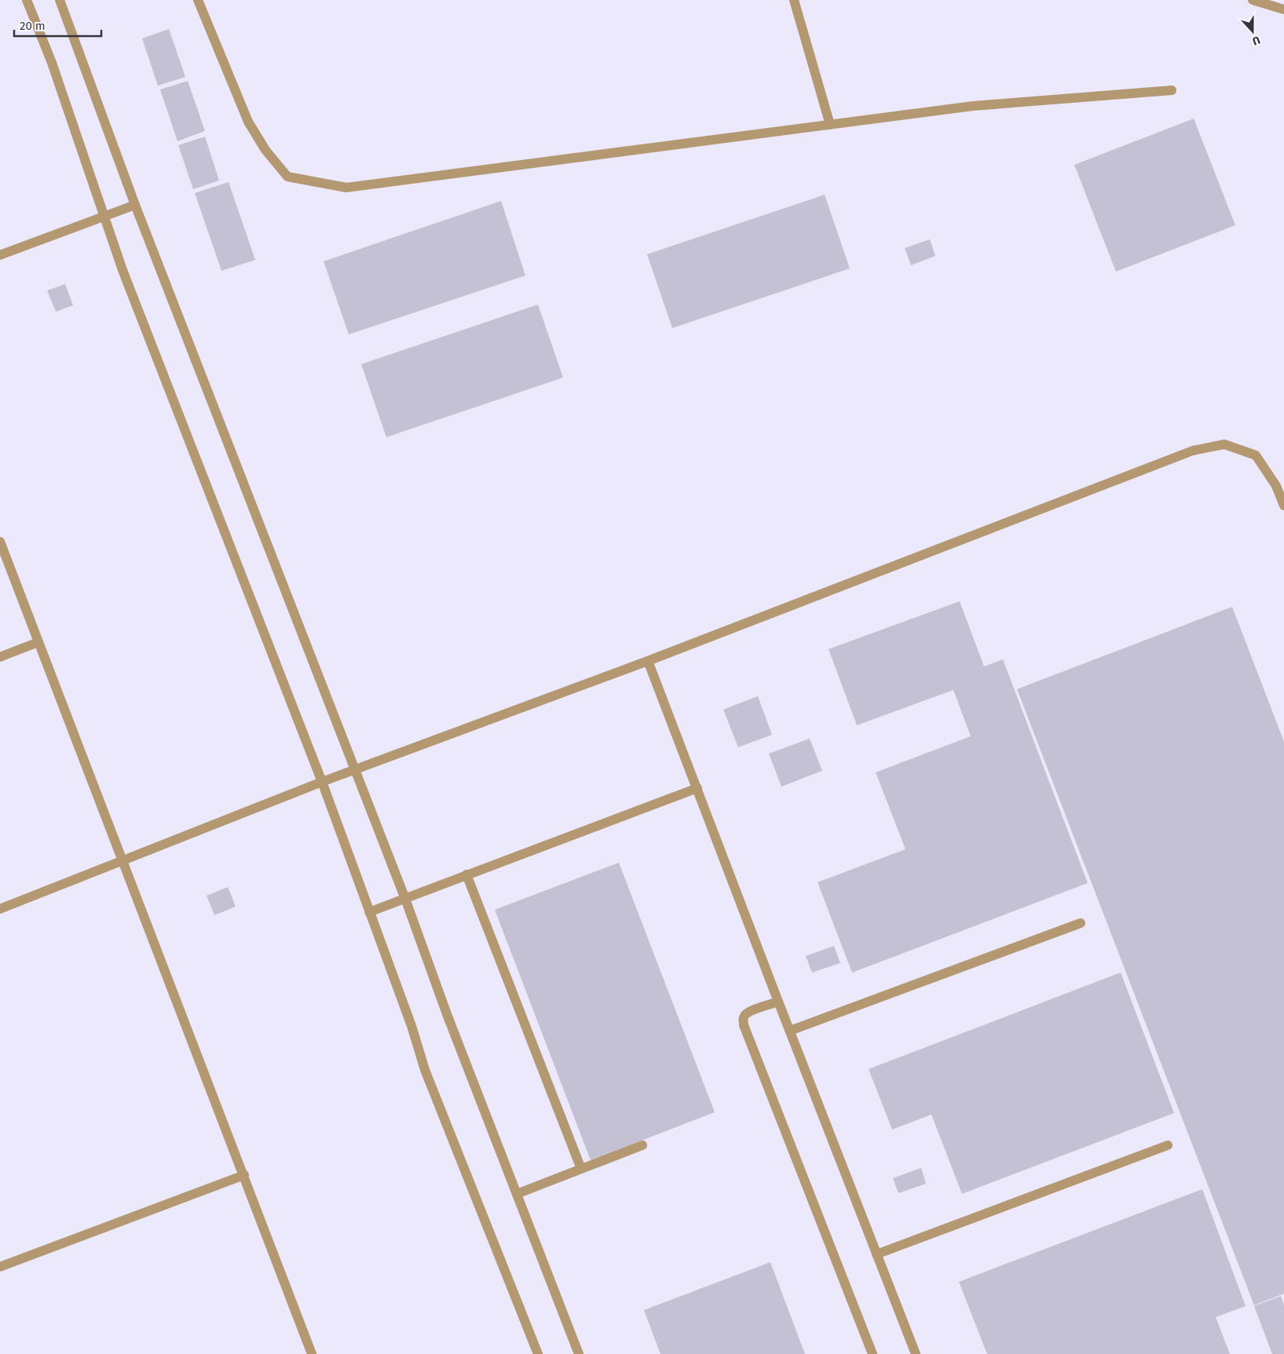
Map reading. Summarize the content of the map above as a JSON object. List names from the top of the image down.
{
  "scale_bar": "20 m",
  "north": "bottom"
}
